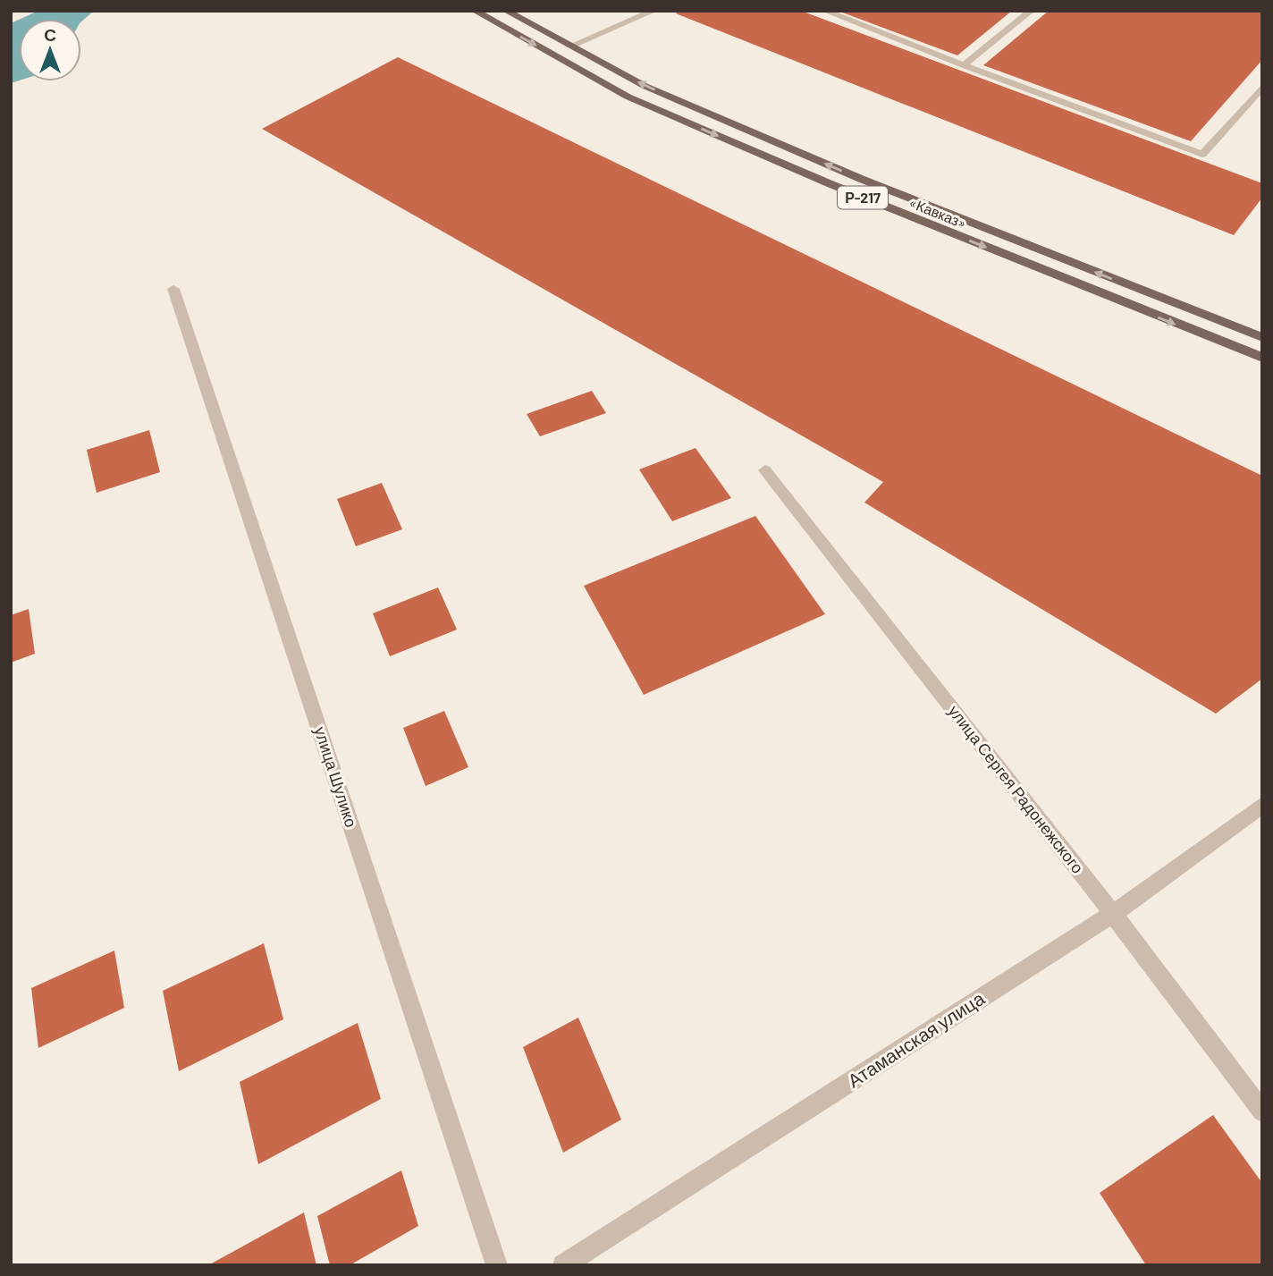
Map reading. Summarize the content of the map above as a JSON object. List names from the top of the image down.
{
  "streets": {
    "main road": ["Р-217", "«Кавказ»"],
    "street": ["улица Шулико", "улица Сергея Радонежского", "Атаманская улица"]
  },
  "crossings": [
    ["улица Сергея Радонежского", "Атаманская улица"]
  ],
  "north": "top"
}
